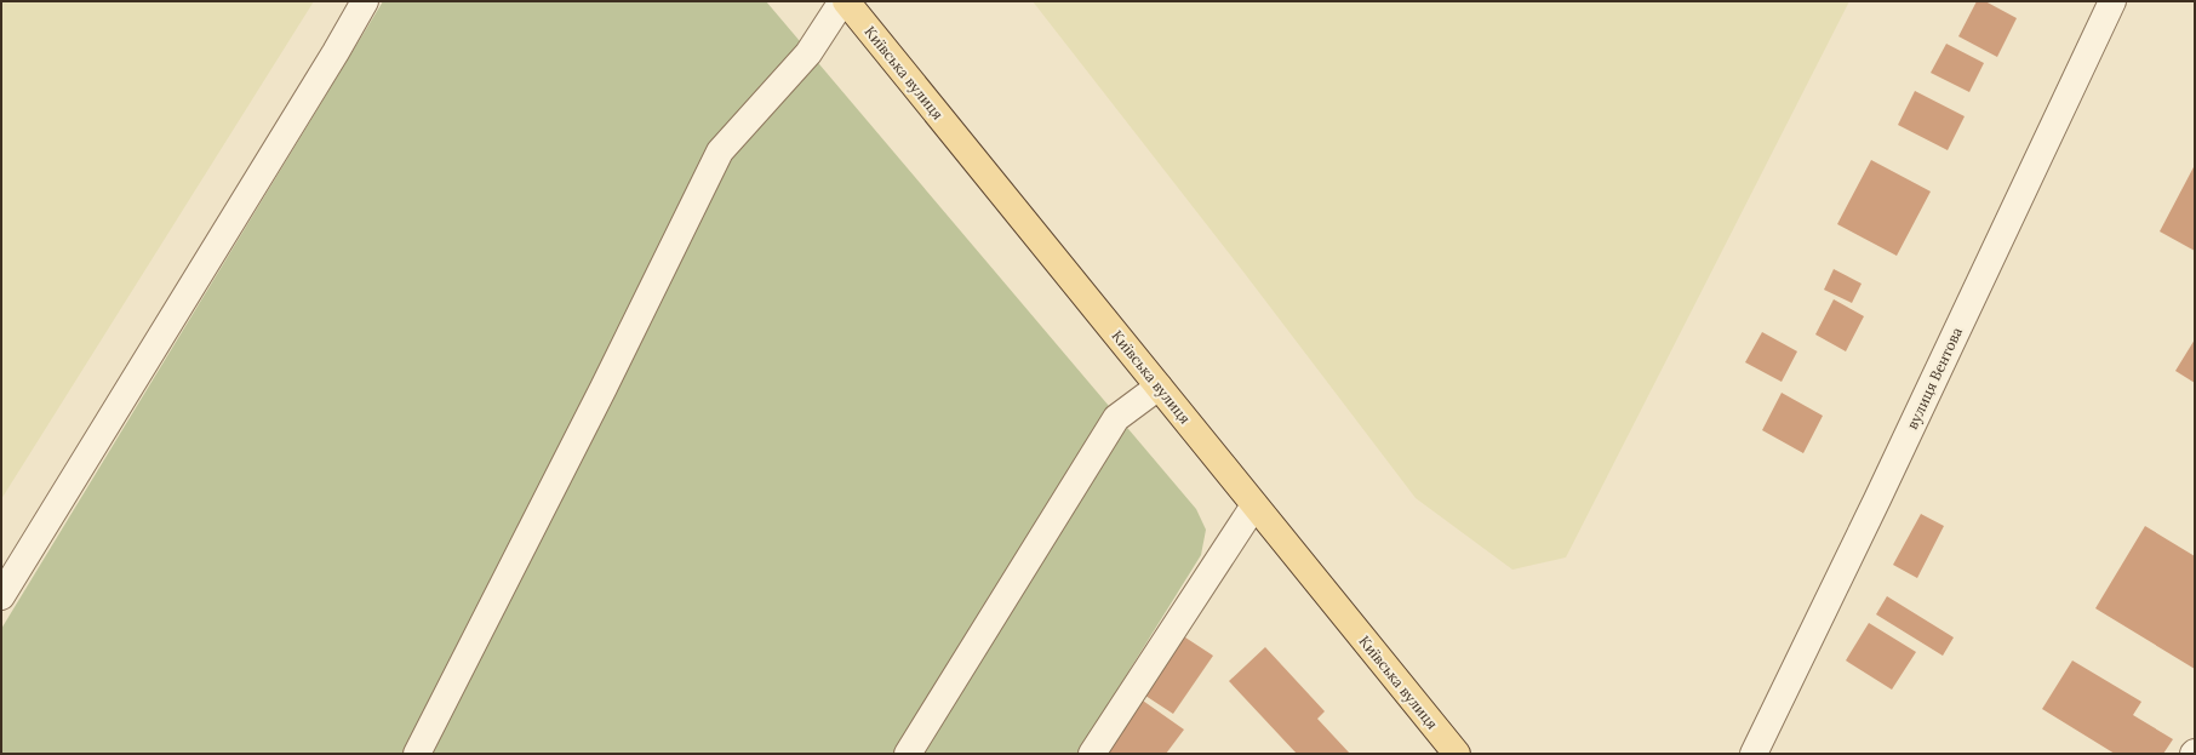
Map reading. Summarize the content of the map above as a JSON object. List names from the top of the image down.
{
  "streets": {
    "main road": ["Київська вулиця"],
    "street": ["вулиця Вентова"]
  }
}
